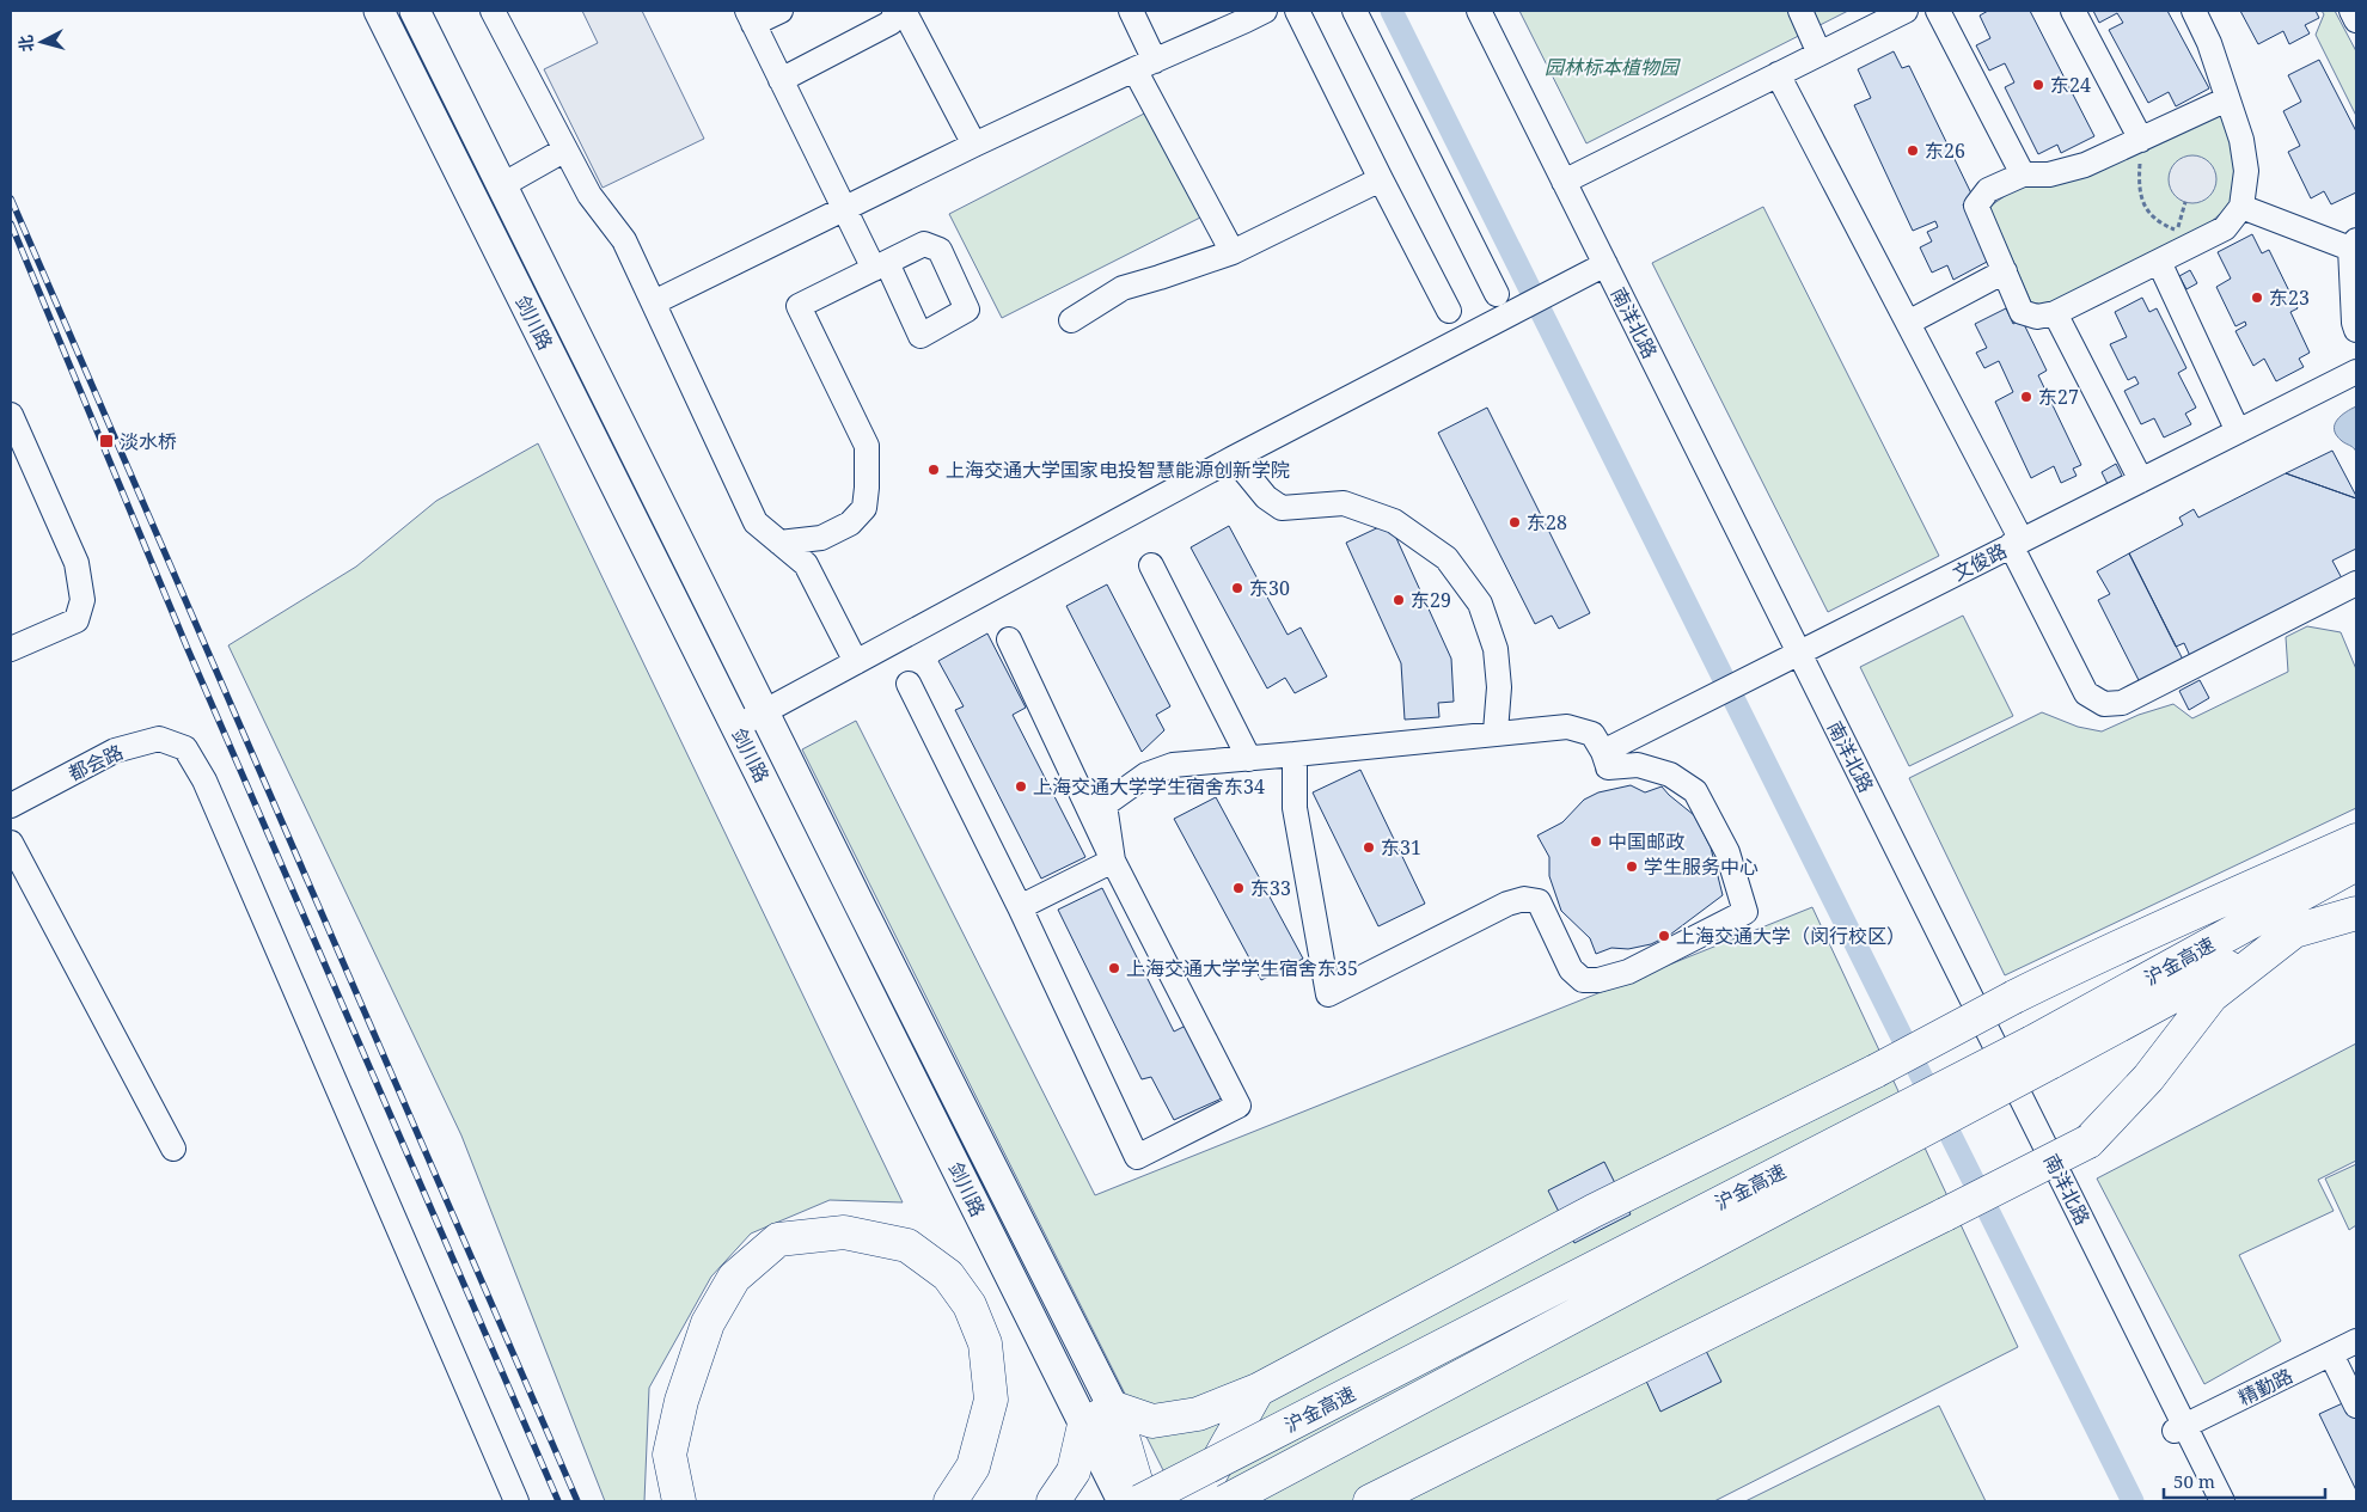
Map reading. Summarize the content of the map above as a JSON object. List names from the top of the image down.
{
  "streets": {
    "highway": ["沪金高速"],
    "main road": ["剑川路"],
    "street": [
      "南洋北路",
      "文俊路",
      "都会路",
      "精勤路"
    ]
  },
  "crossings": [
    ["南洋北路", "文俊路"],
    ["南洋北路", "精勤路"]
  ],
  "parks": ["园林标本植物园"],
  "places": {
    "other": [
      "东24",
      "东26",
      "东23",
      "东27",
      "上海交通大学国家电投智慧能源创新学院",
      "东28",
      "东30",
      "东29",
      "上海交通大学学生宿舍东34",
      "中国邮政",
      "东31",
      "学生服务中心",
      "东33",
      "上海交通大学（闵行校区）",
      "上海交通大学学生宿舍东35"
    ],
    "transit": ["淡水桥"]
  },
  "scale_bar": "50 m",
  "north": "left"
}
